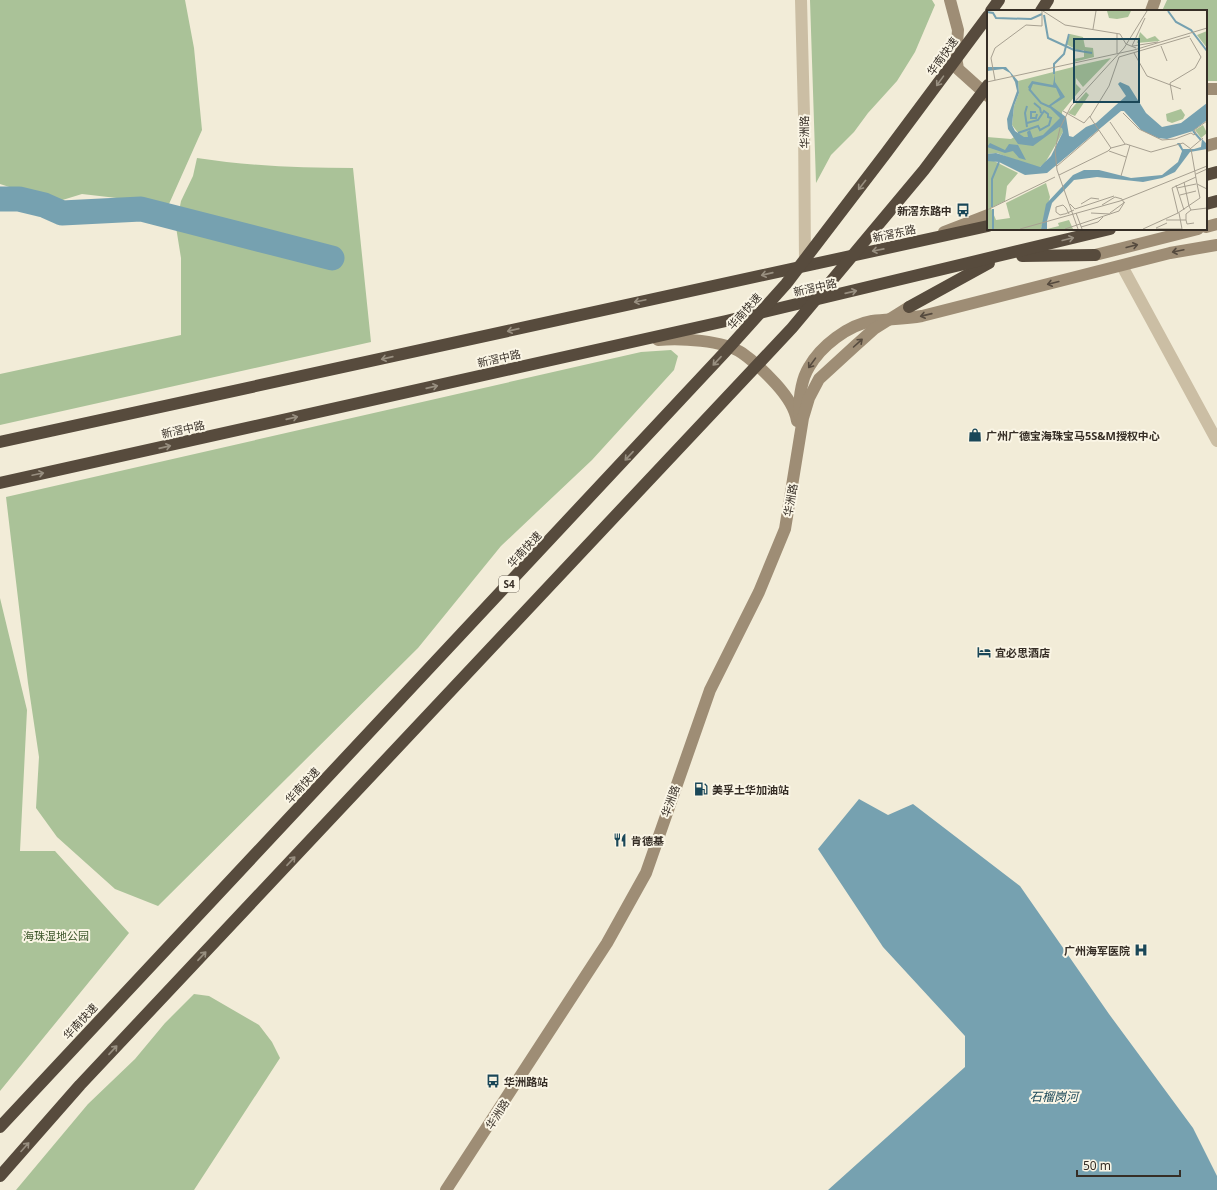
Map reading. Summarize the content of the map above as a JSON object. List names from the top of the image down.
{
  "streets": {
    "highway": [
      "华南快速",
      "新滘东路",
      "新滘中路",
      "S4"
    ],
    "main road": ["华洲路"]
  },
  "crossings": [
    ["华洲路", "新滘东路"]
  ],
  "one_way": ["新滘东路"],
  "water": ["石榴岗河"],
  "parks": ["海珠湿地公园"],
  "places": {
    "bus stop": ["新滘东路中", "华洲路站"],
    "shop": ["广州广德宝海珠宝马5S&M授权中心"],
    "hotel": ["宜必思酒店"],
    "fuel station": ["美孚土华加油站"],
    "restaurant": ["肯德基"],
    "hospital": ["广州海军医院"]
  },
  "scale_bar": "50 m"
}
